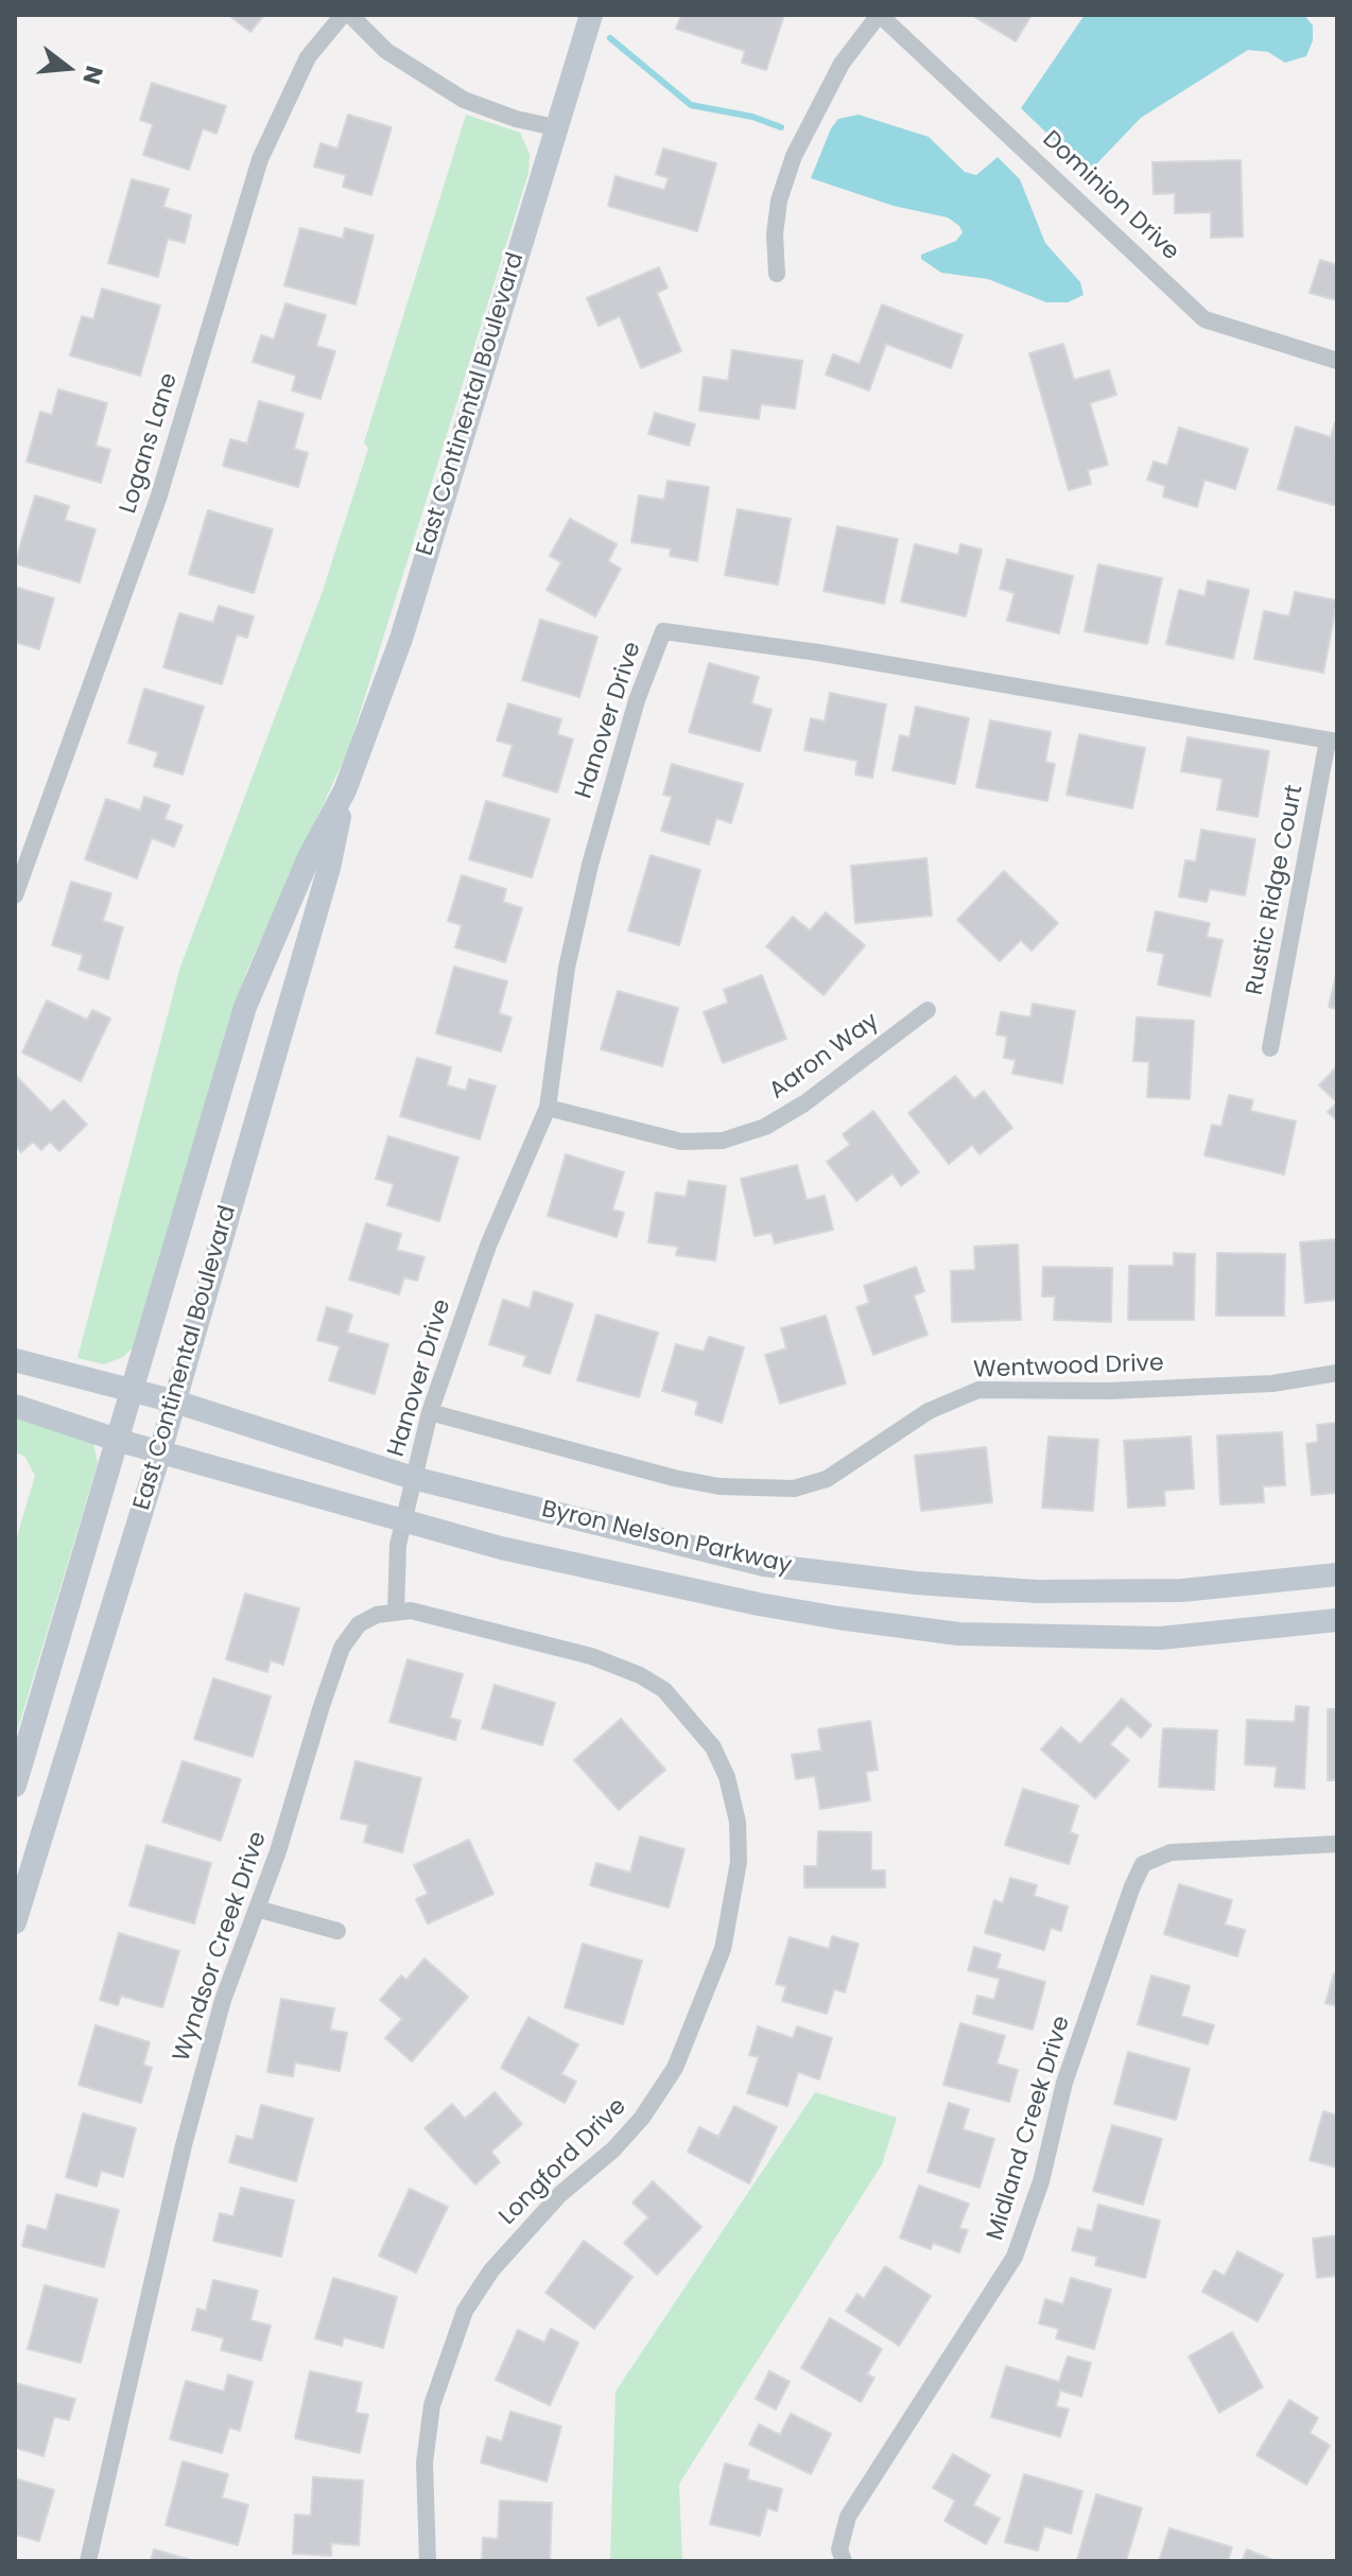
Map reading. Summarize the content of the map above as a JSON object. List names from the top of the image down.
{
  "streets": {
    "main road": ["East Continental Boulevard", "Byron Nelson Parkway"],
    "street": [
      "Dominion Drive",
      "Logans Lane",
      "Hanover Drive",
      "Rustic Ridge Court",
      "Aaron Way",
      "Wentwood Drive",
      "Wyndsor Creek Drive",
      "Midland Creek Drive",
      "Longford Drive"
    ]
  },
  "crossings": [
    ["East Continental Boulevard", "Byron Nelson Parkway"],
    ["Hanover Drive", "Rustic Ridge Court"],
    ["Hanover Drive", "Aaron Way"],
    ["Hanover Drive", "Wentwood Drive"],
    ["Hanover Drive", "Byron Nelson Parkway"],
    ["Wyndsor Creek Drive", "Longford Drive"]
  ],
  "north": "right"
}
